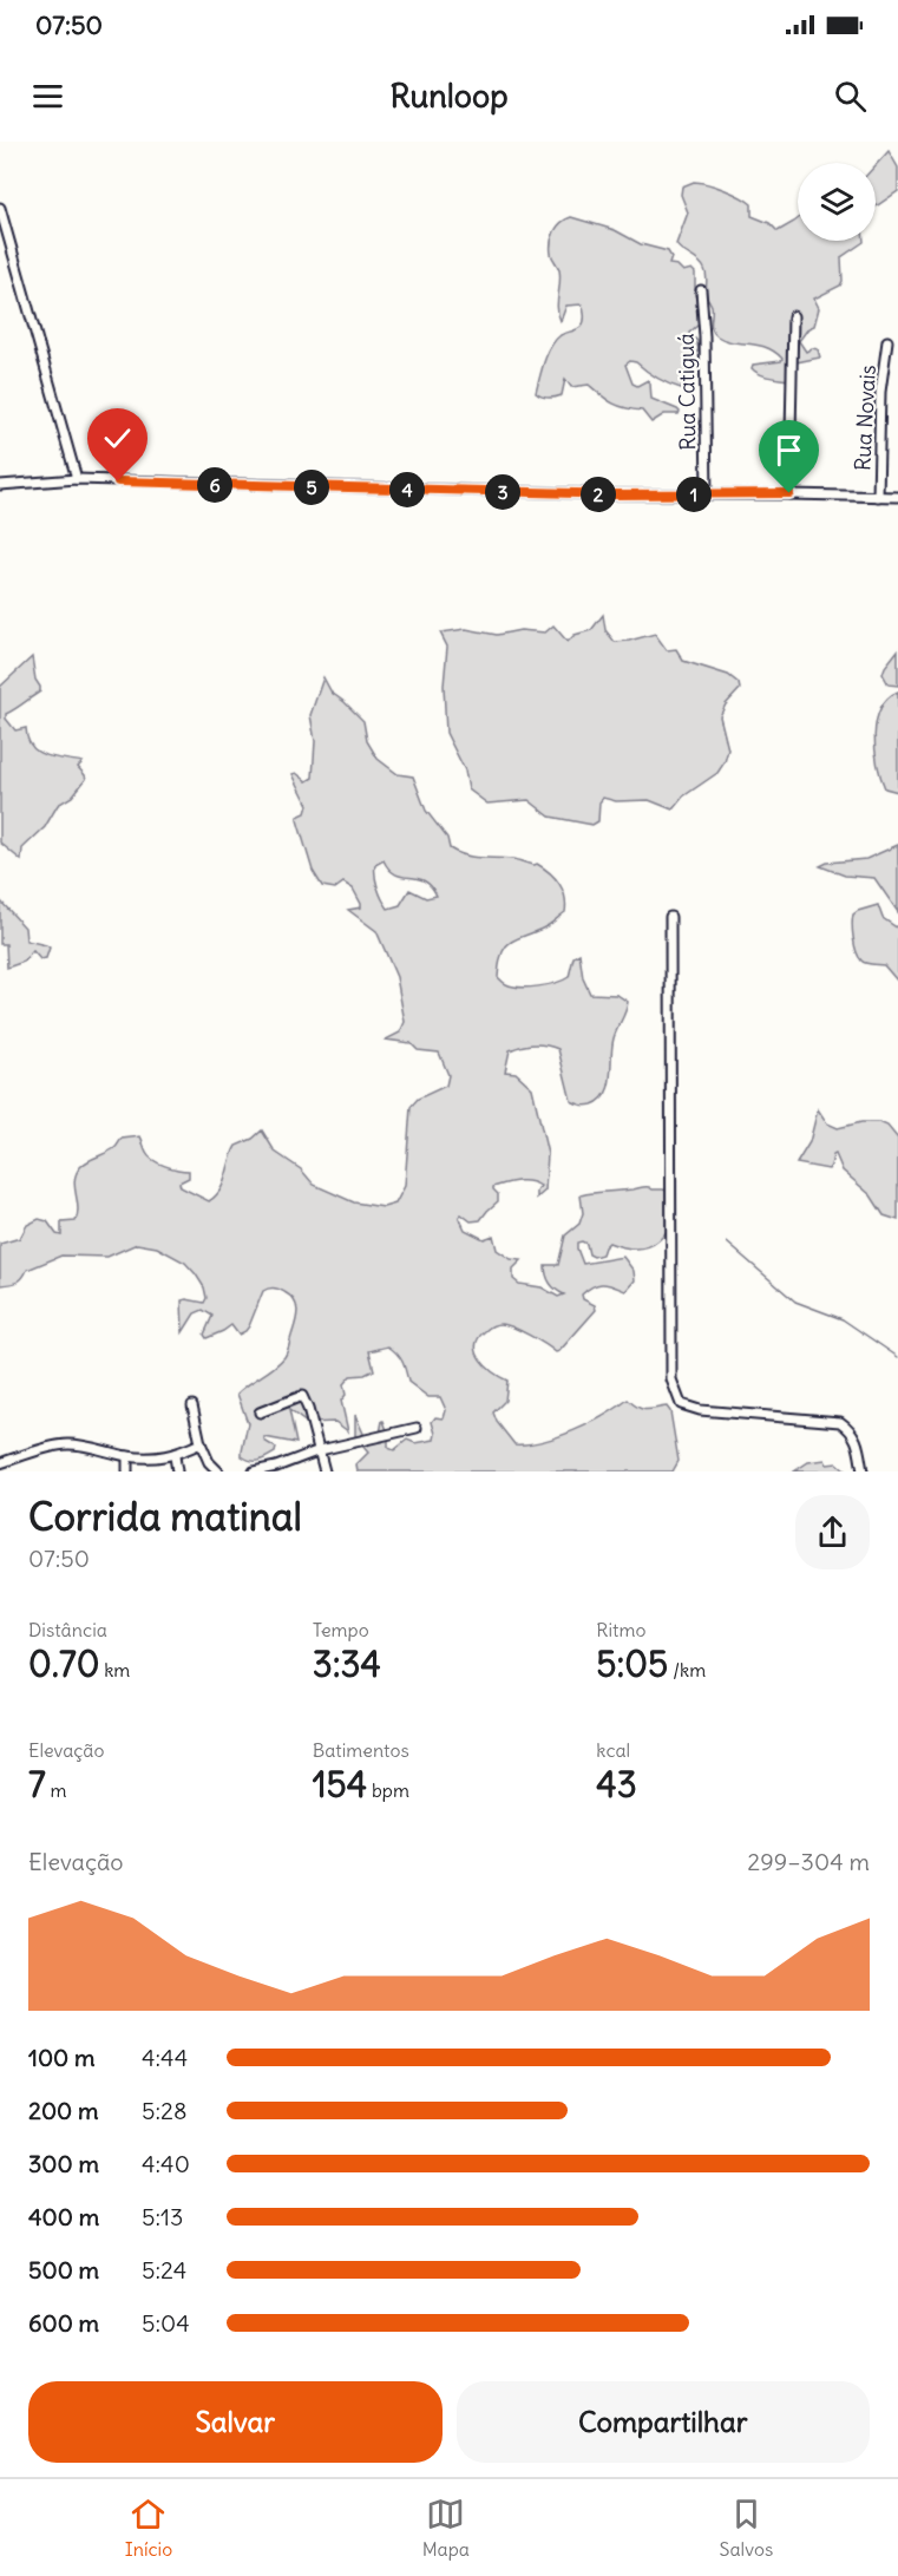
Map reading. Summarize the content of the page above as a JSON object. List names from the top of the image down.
{
  "streets": {
    "street": ["Rua Catiguá", "Rua Novais"]
  },
  "page": {
    "status": "07:50",
    "header": "Runloop",
    "pins": [
      "6",
      "5",
      "4",
      "3",
      "1",
      "2"
    ],
    "heading": ["Corrida matinal", "07:50"],
    "stats": [
      ["Distância", "0.70 km"],
      ["Tempo", "3:34"],
      ["Ritmo", "5:05 /km"],
      ["Elevação", "7 m"],
      ["Batimentos", "154 bpm"],
      ["kcal", "43"]
    ],
    "chart": ["Elevação", "299–304 m"],
    "list": [
      {
        "name": "100 m",
        "note": "4:44"
      },
      {
        "name": "200 m",
        "note": "5:28"
      },
      {
        "name": "300 m",
        "note": "4:40"
      },
      {
        "name": "400 m",
        "note": "5:13"
      },
      {
        "name": "500 m",
        "note": "5:24"
      },
      {
        "name": "600 m",
        "note": "5:04"
      }
    ],
    "buttons": ["Salvar", "Compartilhar"],
    "tabs": ["Início", "Mapa", "Salvos"]
  }
}
